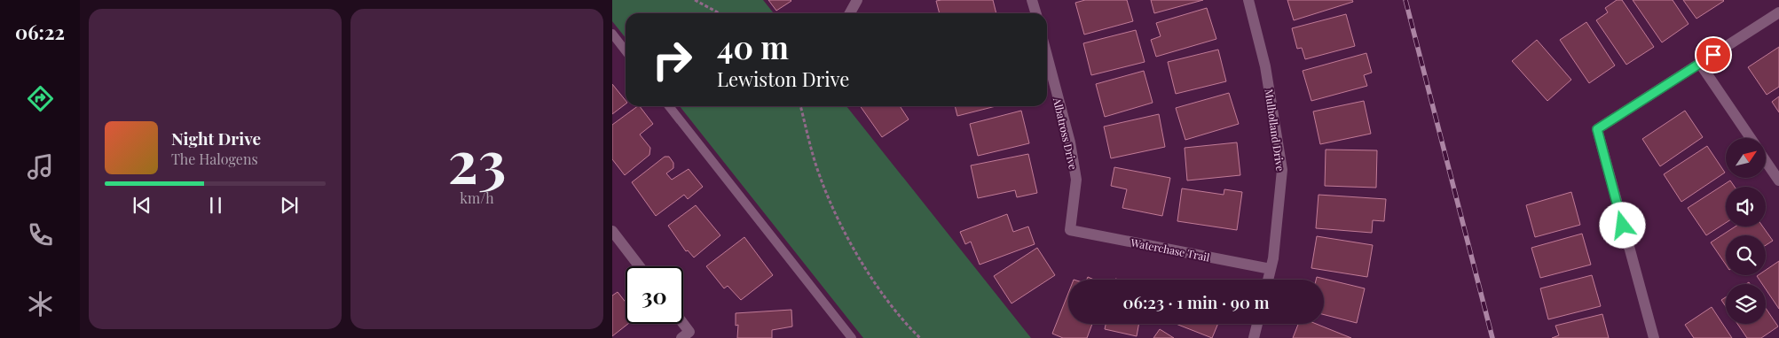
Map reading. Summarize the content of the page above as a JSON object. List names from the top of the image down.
{
  "streets": {
    "street": ["Mulholland Drive", "Albatross Drive", "Waterchase Trail"]
  },
  "crossings": [
    ["Mulholland Drive", "Waterchase Trail"],
    ["Albatross Drive", "Waterchase Trail"]
  ],
  "north": "top right",
  "page": {
    "tabs": "06:22",
    "tile": ["23", "km/h"],
    "turn": ["40 m", "Lewiston Drive"],
    "song": ["Night Drive", "The Halogens"],
    "limit": "30",
    "trip": "06:23 · 1 min · 90 m"
  }
}
